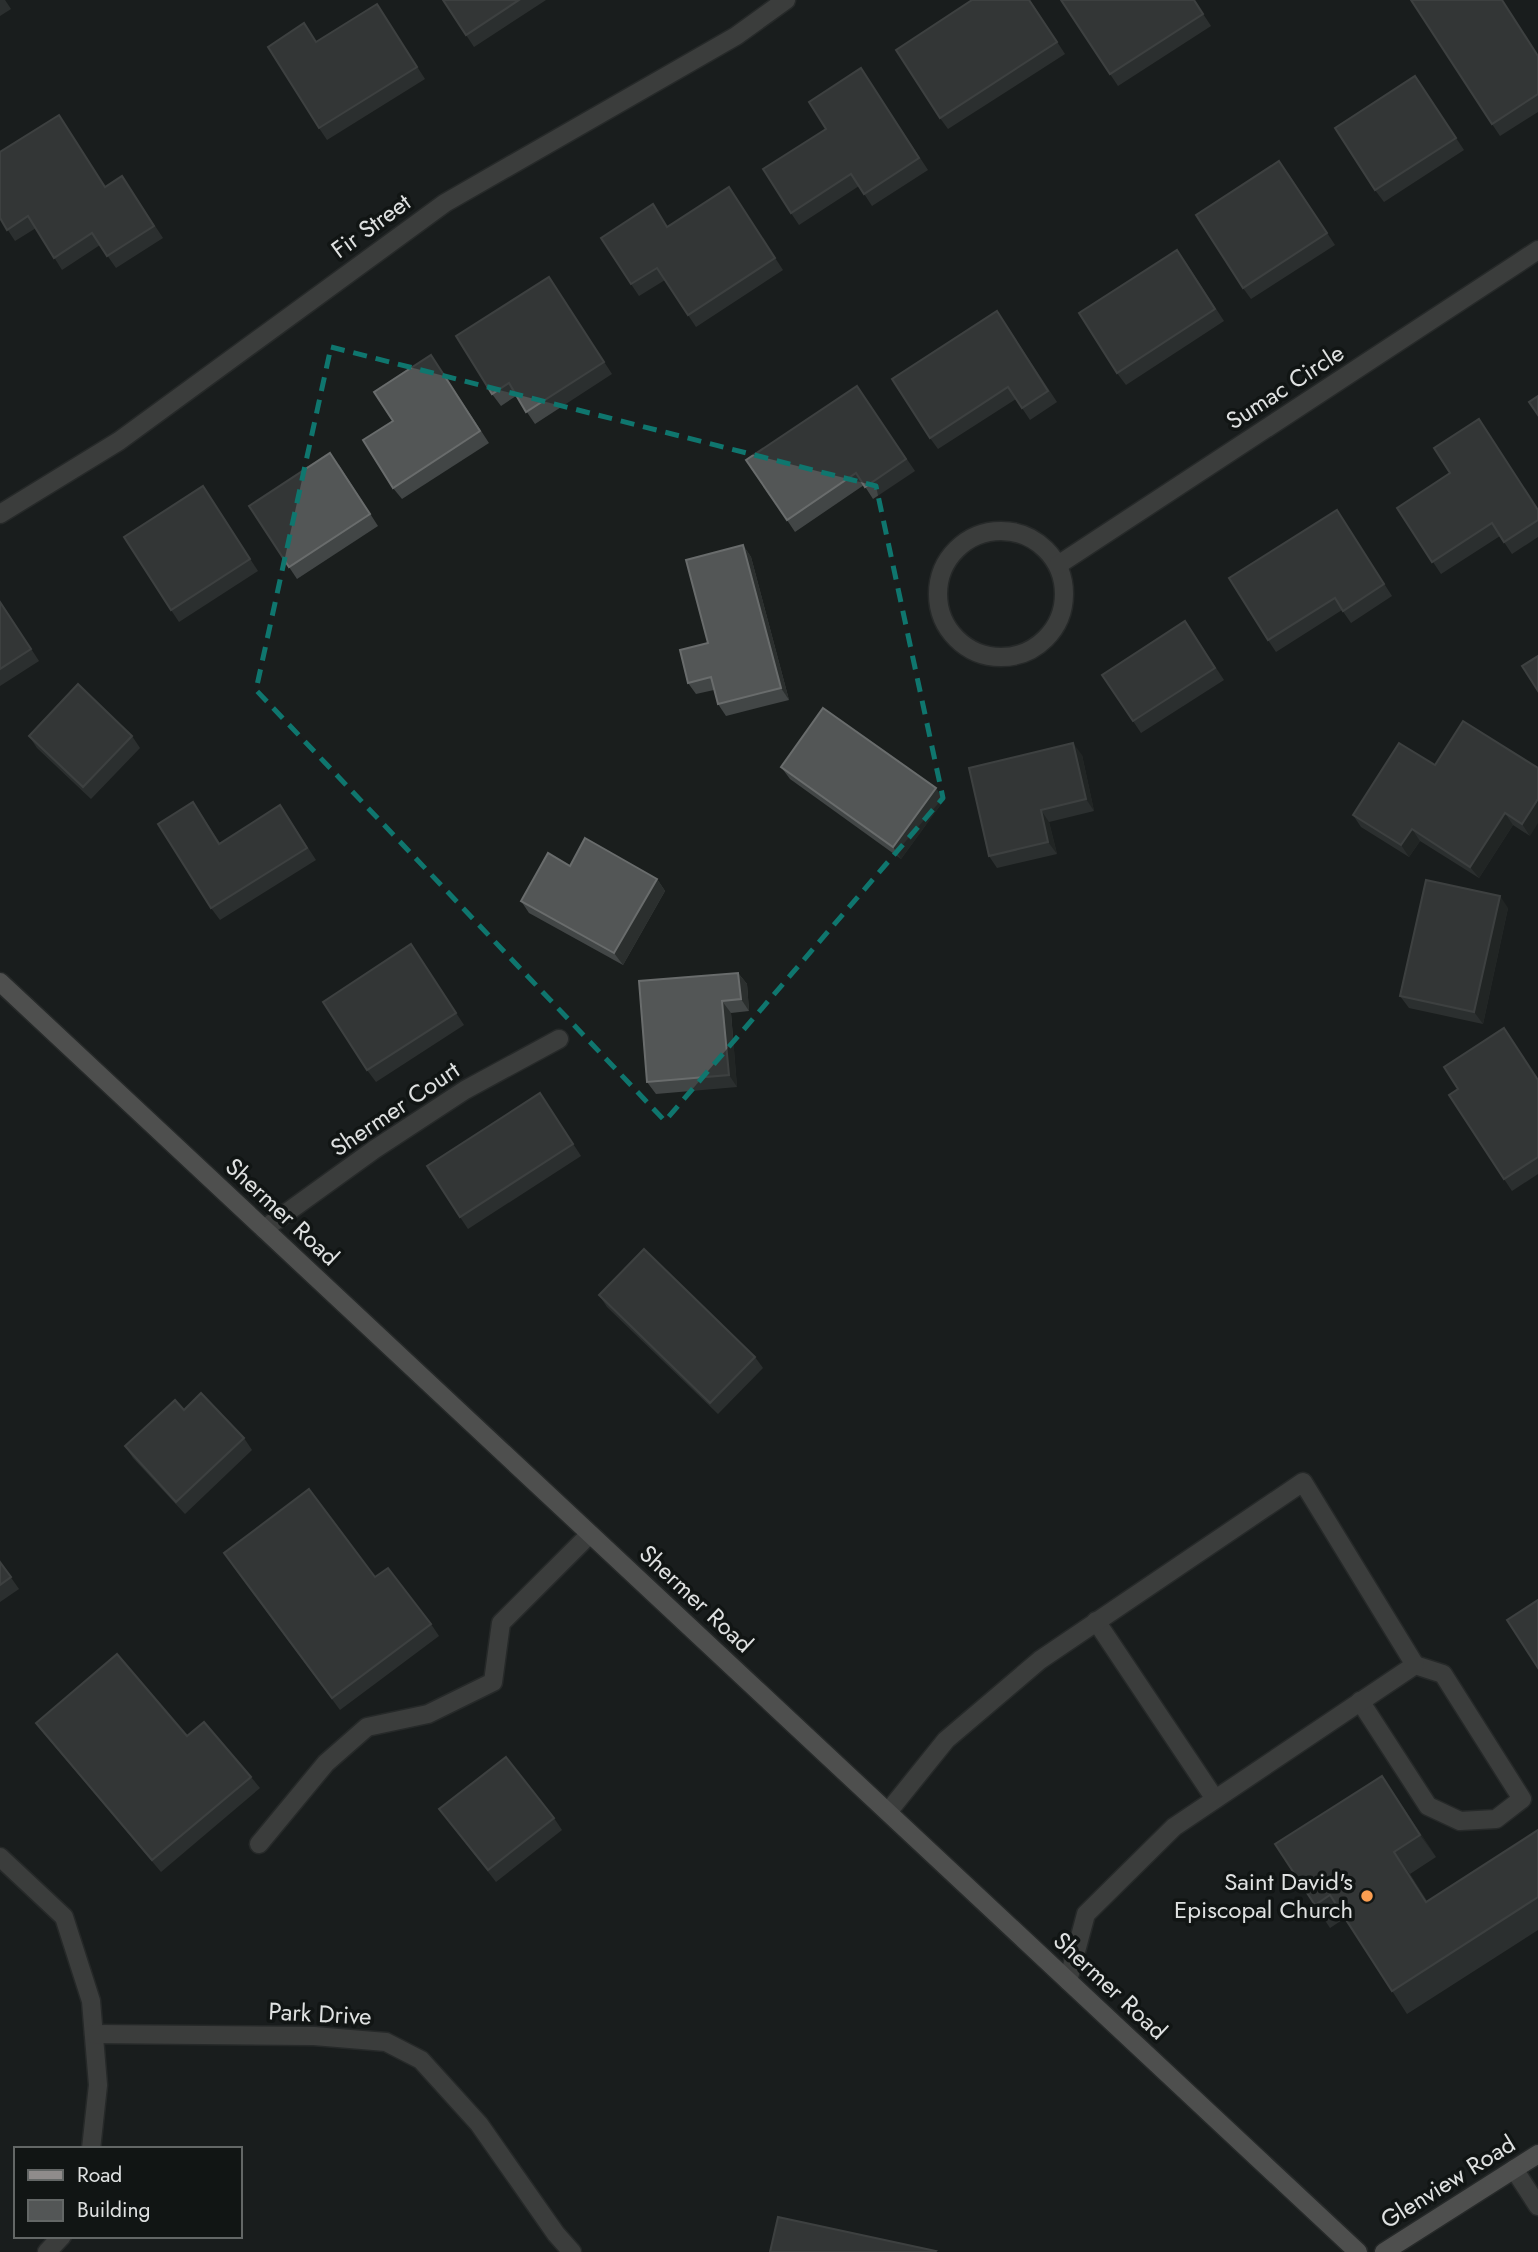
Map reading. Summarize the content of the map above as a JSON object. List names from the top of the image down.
{
  "streets": {
    "main road": ["Shermer Road", "Glenview Road"],
    "street": [
      "Fir Street",
      "Sumac Circle",
      "Shermer Court",
      "Park Drive"
    ]
  },
  "crossings": [
    ["Shermer Court", "Shermer Road"]
  ],
  "places": ["Saint David's Episcopal Church"],
  "legend": ["Road", "Building"]
}
